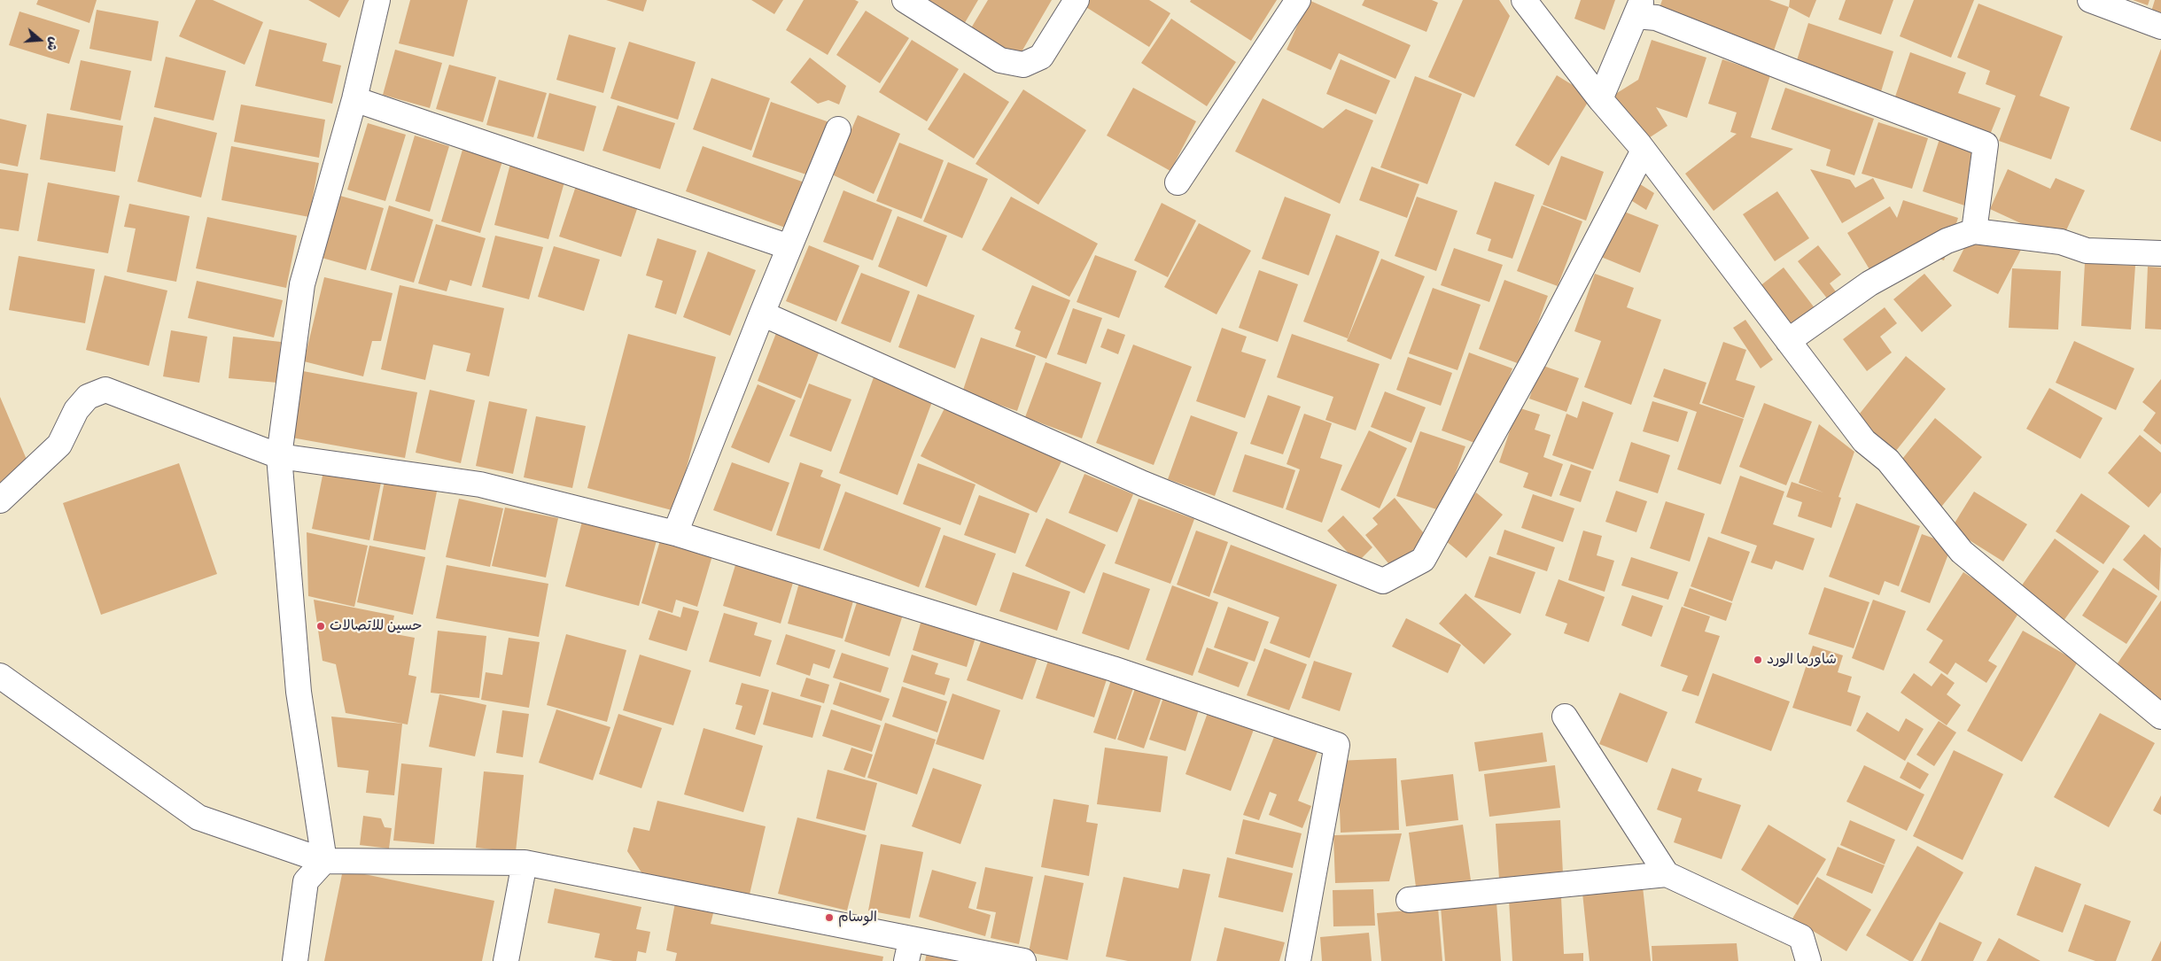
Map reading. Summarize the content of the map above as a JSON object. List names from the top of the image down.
{
  "places": ["حسين للاتصالات", "شاورما الورد", "الوسام"],
  "north": "right"
}
